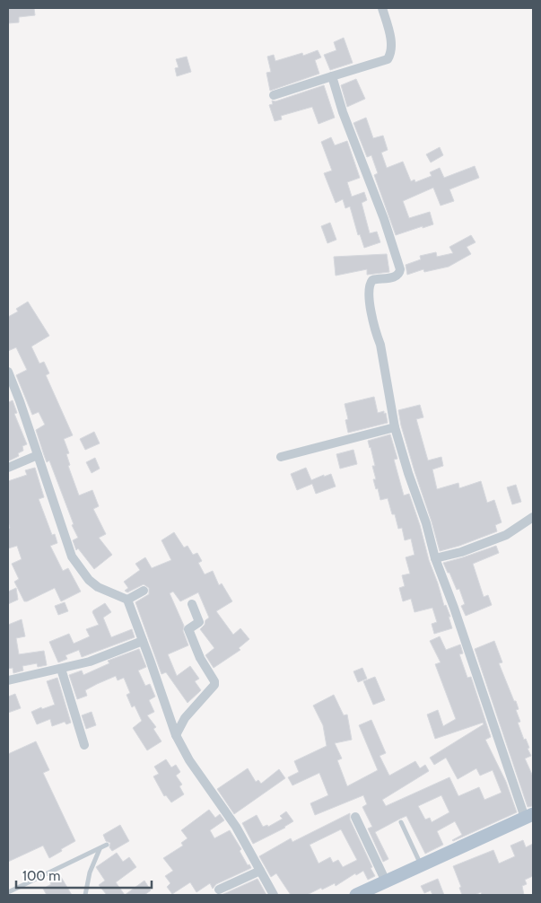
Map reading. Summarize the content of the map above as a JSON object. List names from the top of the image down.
{
  "scale_bar": "100 m"
}
